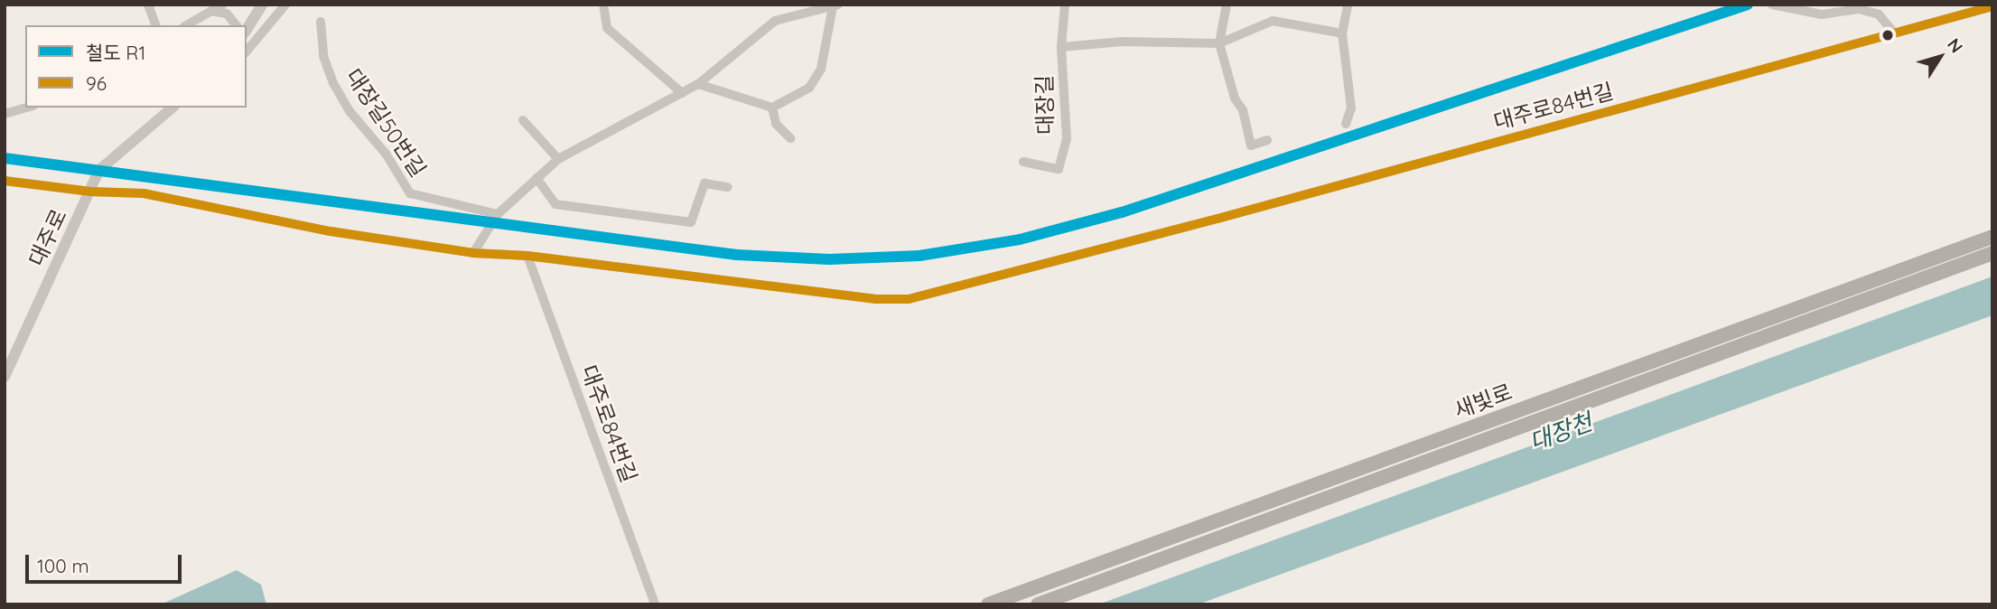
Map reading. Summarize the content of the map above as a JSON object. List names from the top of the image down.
{
  "streets": {
    "highway": ["새빛로"],
    "street": [
      "대장길",
      "대주로84번길",
      "대장길50번길",
      "대주로"
    ]
  },
  "crossings": [
    ["대주로84번길", "대주로"]
  ],
  "water": ["대장천"],
  "lines": ["rail line R1", "transit line 96"],
  "legend": ["철도 R1", "96"],
  "scale_bar": "100 m",
  "north": "top right"
}
